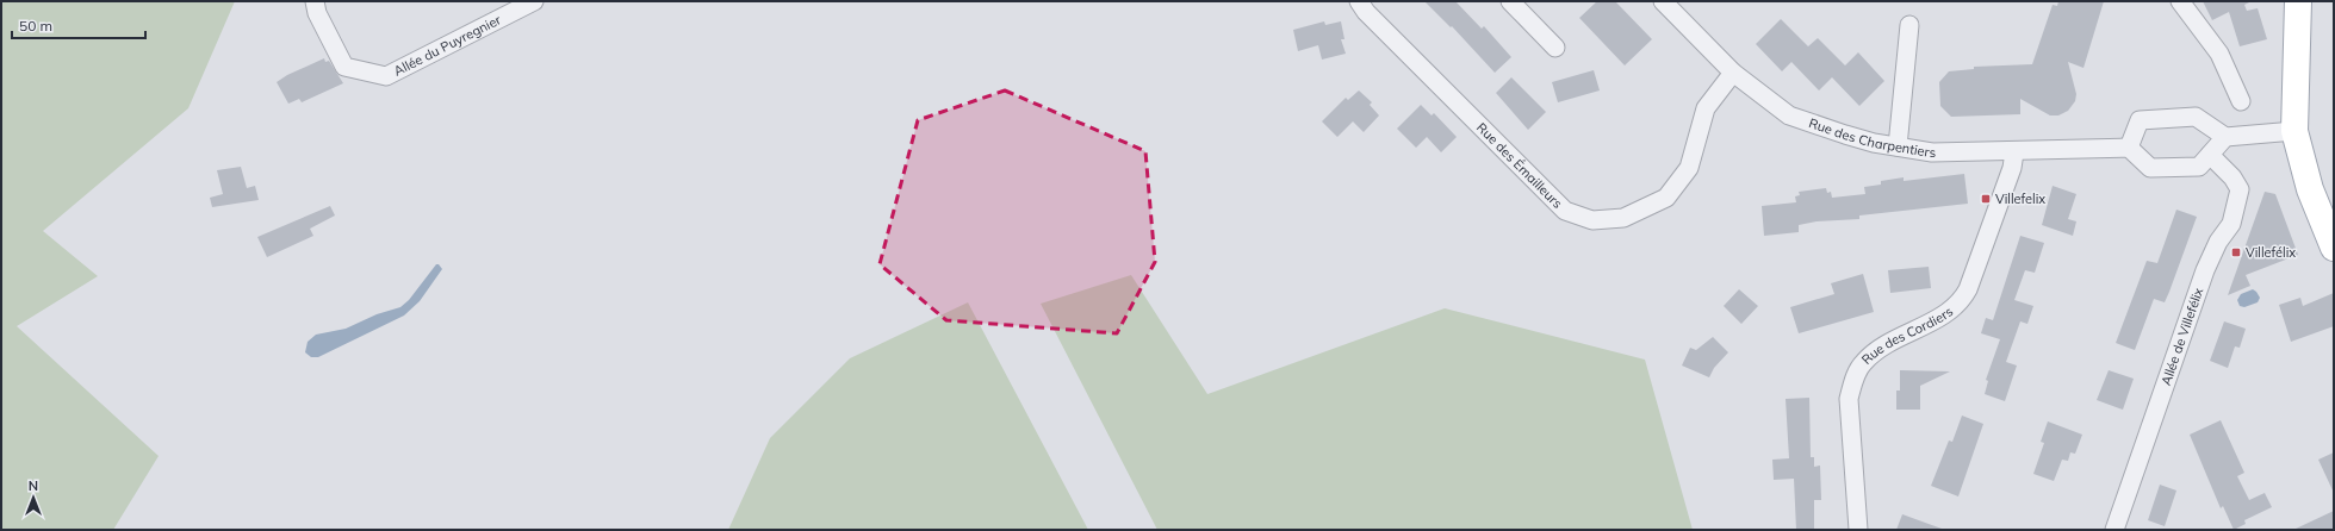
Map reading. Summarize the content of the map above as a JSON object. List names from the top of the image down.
{
  "streets": {
    "street": [
      "Allée du Puyregnier",
      "Rue des Charpentiers",
      "Rue des Émailleurs",
      "Rue des Cordiers",
      "Allée de Villefélix"
    ]
  },
  "crossings": [
    ["Rue des Charpentiers", "Rue des Émailleurs"],
    ["Rue des Charpentiers", "Rue des Cordiers"]
  ],
  "places": {
    "transit": ["Villefelix", "Villefélix"]
  },
  "scale_bar": "50 m",
  "north": "top"
}
